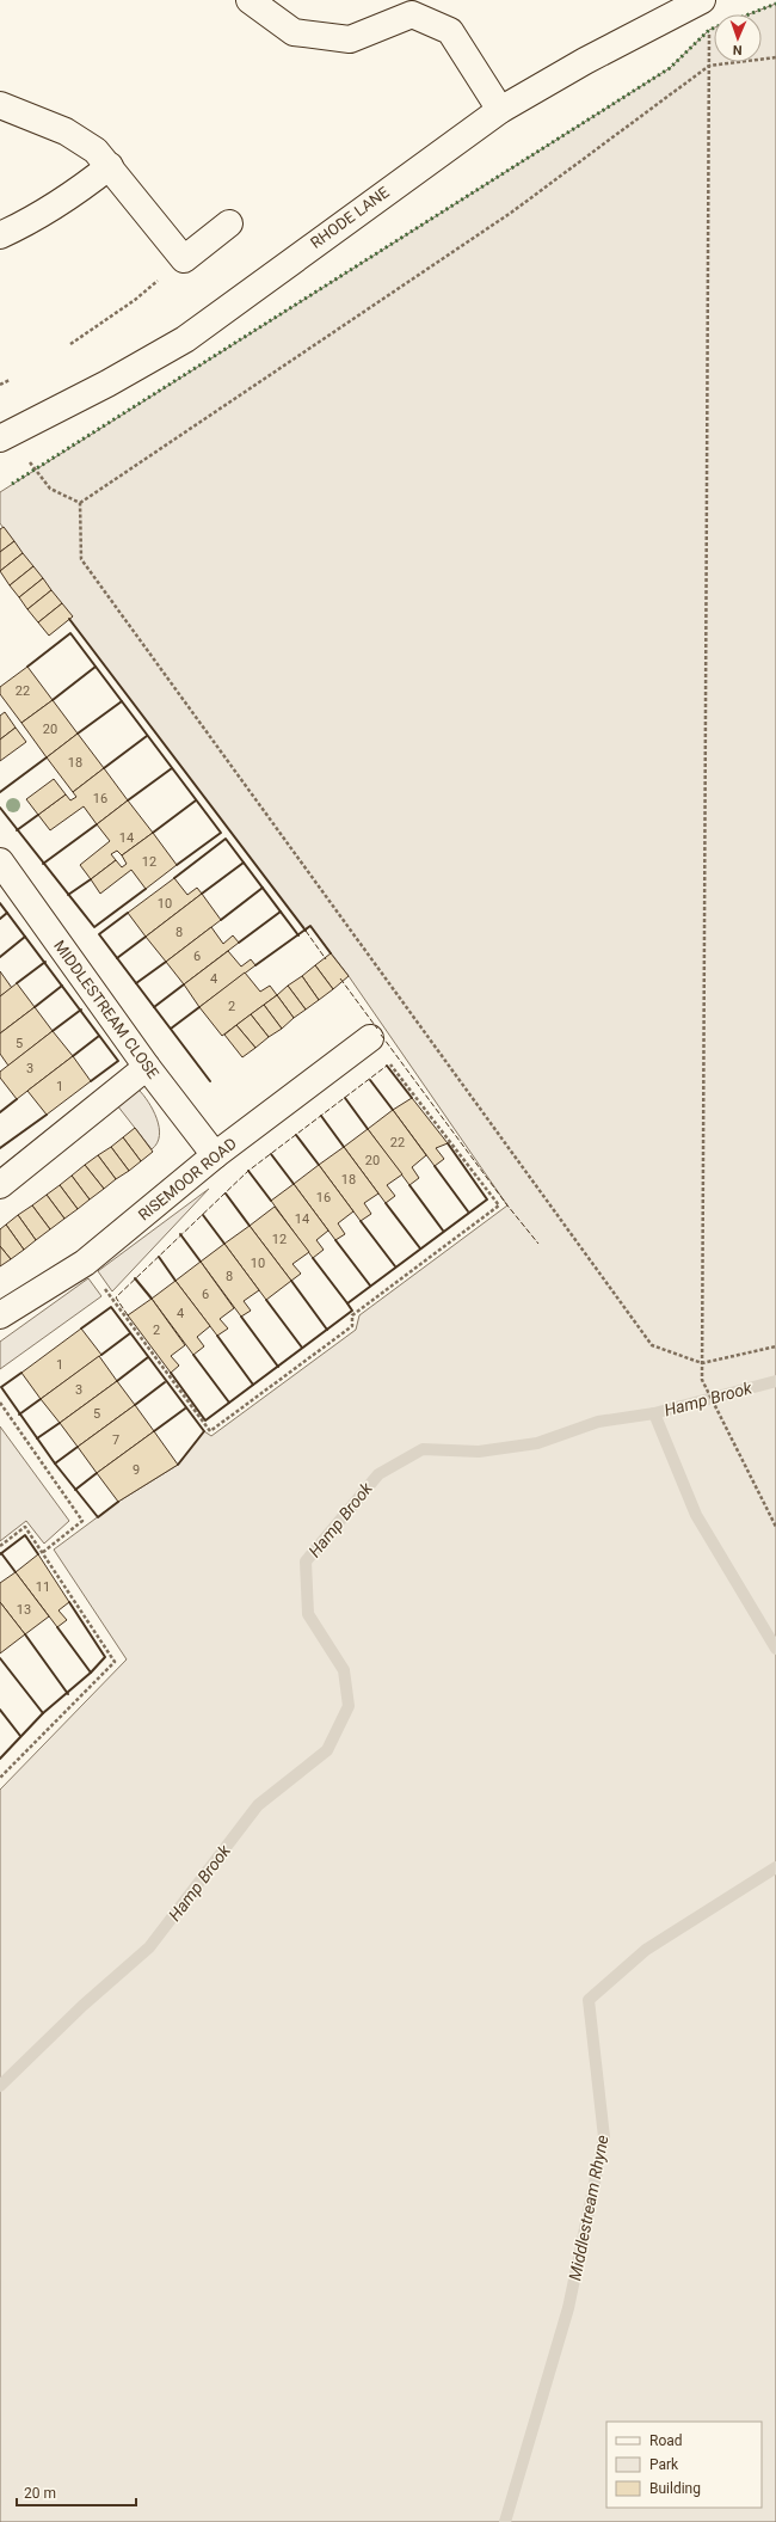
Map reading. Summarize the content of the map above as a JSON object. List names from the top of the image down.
{
  "streets": {
    "street": ["RHODE LANE", "MIDDLESTREAM CLOSE", "RISEMOOR ROAD"]
  },
  "crossings": [
    ["MIDDLESTREAM CLOSE", "RISEMOOR ROAD"]
  ],
  "water": ["Hamp Brook", "Middlestream Rhyne"],
  "house_numbers": [
    "22",
    "20",
    "18",
    "16",
    "14",
    "12",
    "10",
    "8",
    "6",
    "4",
    "2",
    "5",
    "3",
    "1",
    "22",
    "20",
    "18",
    "16",
    "14",
    "12",
    "10",
    "8",
    "6",
    "4",
    "2",
    "1",
    "3",
    "5",
    "7",
    "9",
    "11",
    "13"
  ],
  "legend": ["Road", "Park", "Building"],
  "scale_bar": "20 m",
  "north": "bottom"
}
